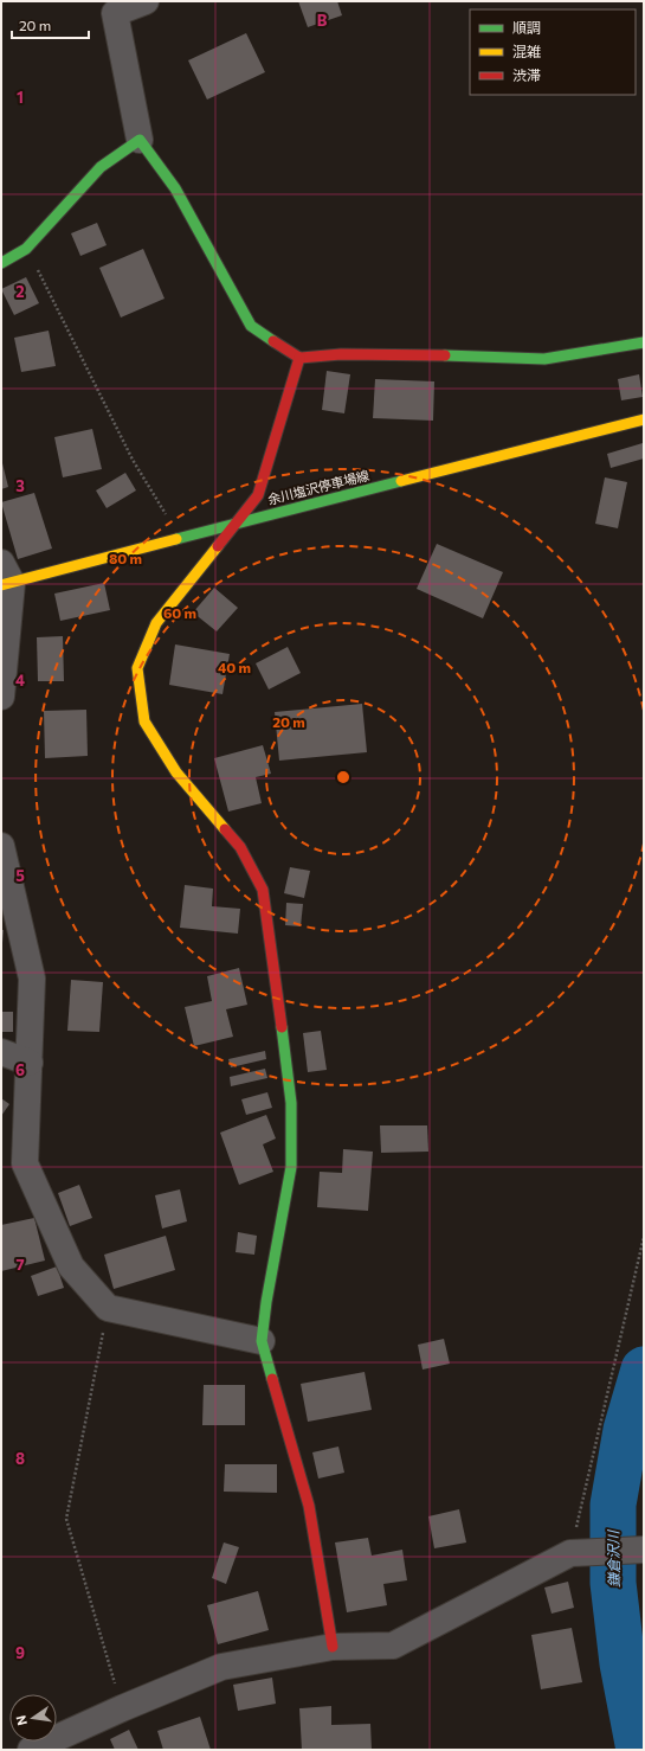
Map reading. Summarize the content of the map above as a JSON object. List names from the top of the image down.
{
  "streets": {
    "street": ["余川塩沢停車場線"]
  },
  "water": ["鎌倉沢川"],
  "legend": ["順調", "混雑", "渋滞"],
  "scale_bar": "20 m",
  "north": "left",
  "grid": {
    "columns": ["B"],
    "rows": [
      "1",
      "2",
      "3",
      "4",
      "5",
      "6",
      "7",
      "8",
      "9"
    ]
  },
  "rings": [
    "80 m",
    "60 m",
    "40 m",
    "20 m"
  ]
}
